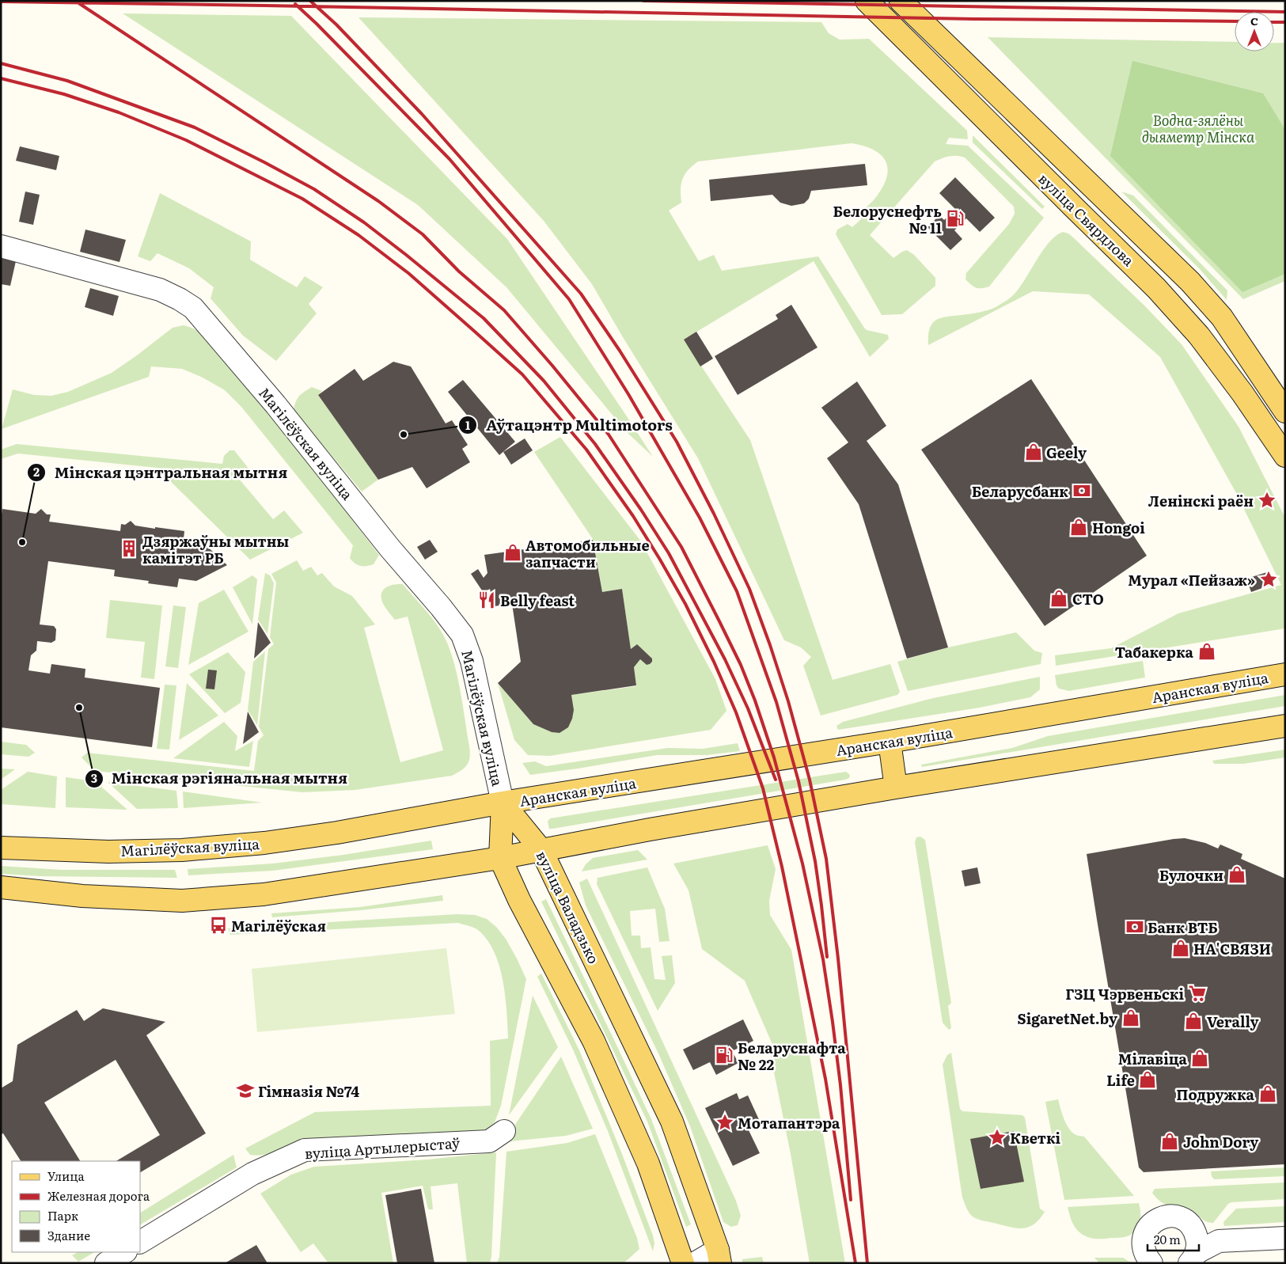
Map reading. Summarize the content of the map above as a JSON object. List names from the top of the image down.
{
  "streets": {
    "main road": [
      "вуліца Свярдлова",
      "Магілёўская вуліца",
      "Аранская вуліца",
      "вуліца Валадзько"
    ],
    "street": ["вуліца Артылерыстаў"]
  },
  "crossings": [
    ["Магілёўская вуліца", "Аранская вуліца"],
    ["Магілёўская вуліца", "вуліца Валадзько"],
    ["Аранская вуліца", "вуліца Валадзько"]
  ],
  "parks": ["Водна-зялёны дыяметр Мінска"],
  "places": {
    "fuel station": ["Белоруснефть № 11", "Беларуснафта № 22"],
    "other": ["Аўтацэнтр Multimotors", "Мінская цэнтральная мытня", "Мінская рэгіянальная мытня"],
    "shop": [
      "Geely",
      "Hongoi",
      "Автомобильные запчасти",
      "СТО",
      "Табакерка",
      "Булочки",
      "НА'СВЯЗИ",
      "SigaretNet.by",
      "Verally",
      "Мілавіца",
      "Life",
      "Подружка",
      "John Dory"
    ],
    "bank": ["Беларусбанк", "Банк ВТБ"],
    "place": [
      "Ленінскі раён",
      "Мурал «Пейзаж»",
      "Мотапантэра",
      "Кветкі"
    ],
    "building": ["Дзяржаўны мытны камітэт РБ"],
    "restaurant": ["Belly feast"],
    "bus stop": ["Магілёўская"],
    "supermarket": ["ГЗЦ Чэрвеньскі"],
    "school or university": ["Гімназія №74"]
  },
  "legend": [
    "Улица",
    "Железная дорога",
    "Парк",
    "Здание"
  ],
  "scale_bar": "20 m",
  "north": "top"
}
